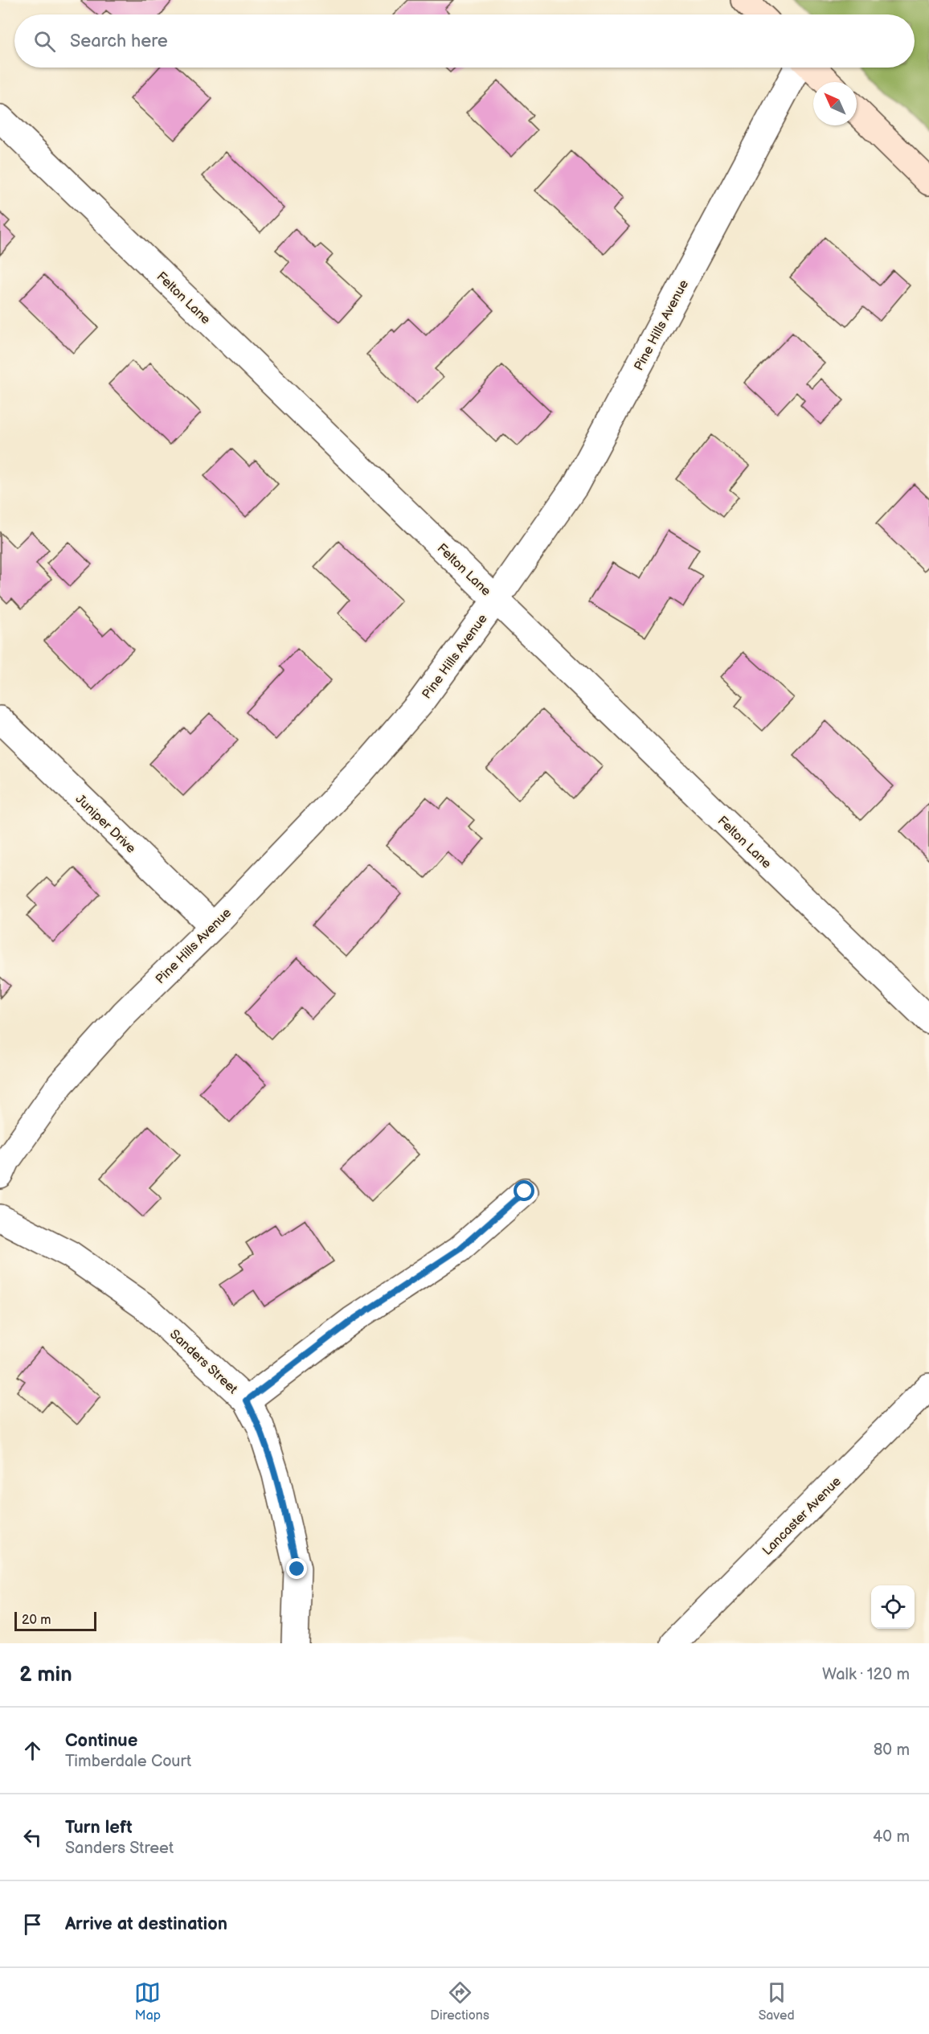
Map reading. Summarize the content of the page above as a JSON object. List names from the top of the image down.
{
  "streets": {
    "street": [
      "Felton Lane",
      "Pine Hills Avenue",
      "Juniper Drive",
      "Sanders Street",
      "Lancaster Avenue"
    ]
  },
  "crossings": [
    ["Felton Lane", "Pine Hills Avenue"],
    ["Pine Hills Avenue", "Juniper Drive"]
  ],
  "scale_bar": "20 m",
  "north": "top left",
  "page": {
    "search": "Search here",
    "scale": "20 m",
    "heading": ["2 min", "Walk · 120 m"],
    "list": [
      ["Continue", "Timberdale Court", "80 m"],
      ["Turn left", "Sanders Street", "40 m"],
      "Arrive at destination"
    ],
    "nav": ["Map", "Directions", "Saved"]
  }
}
